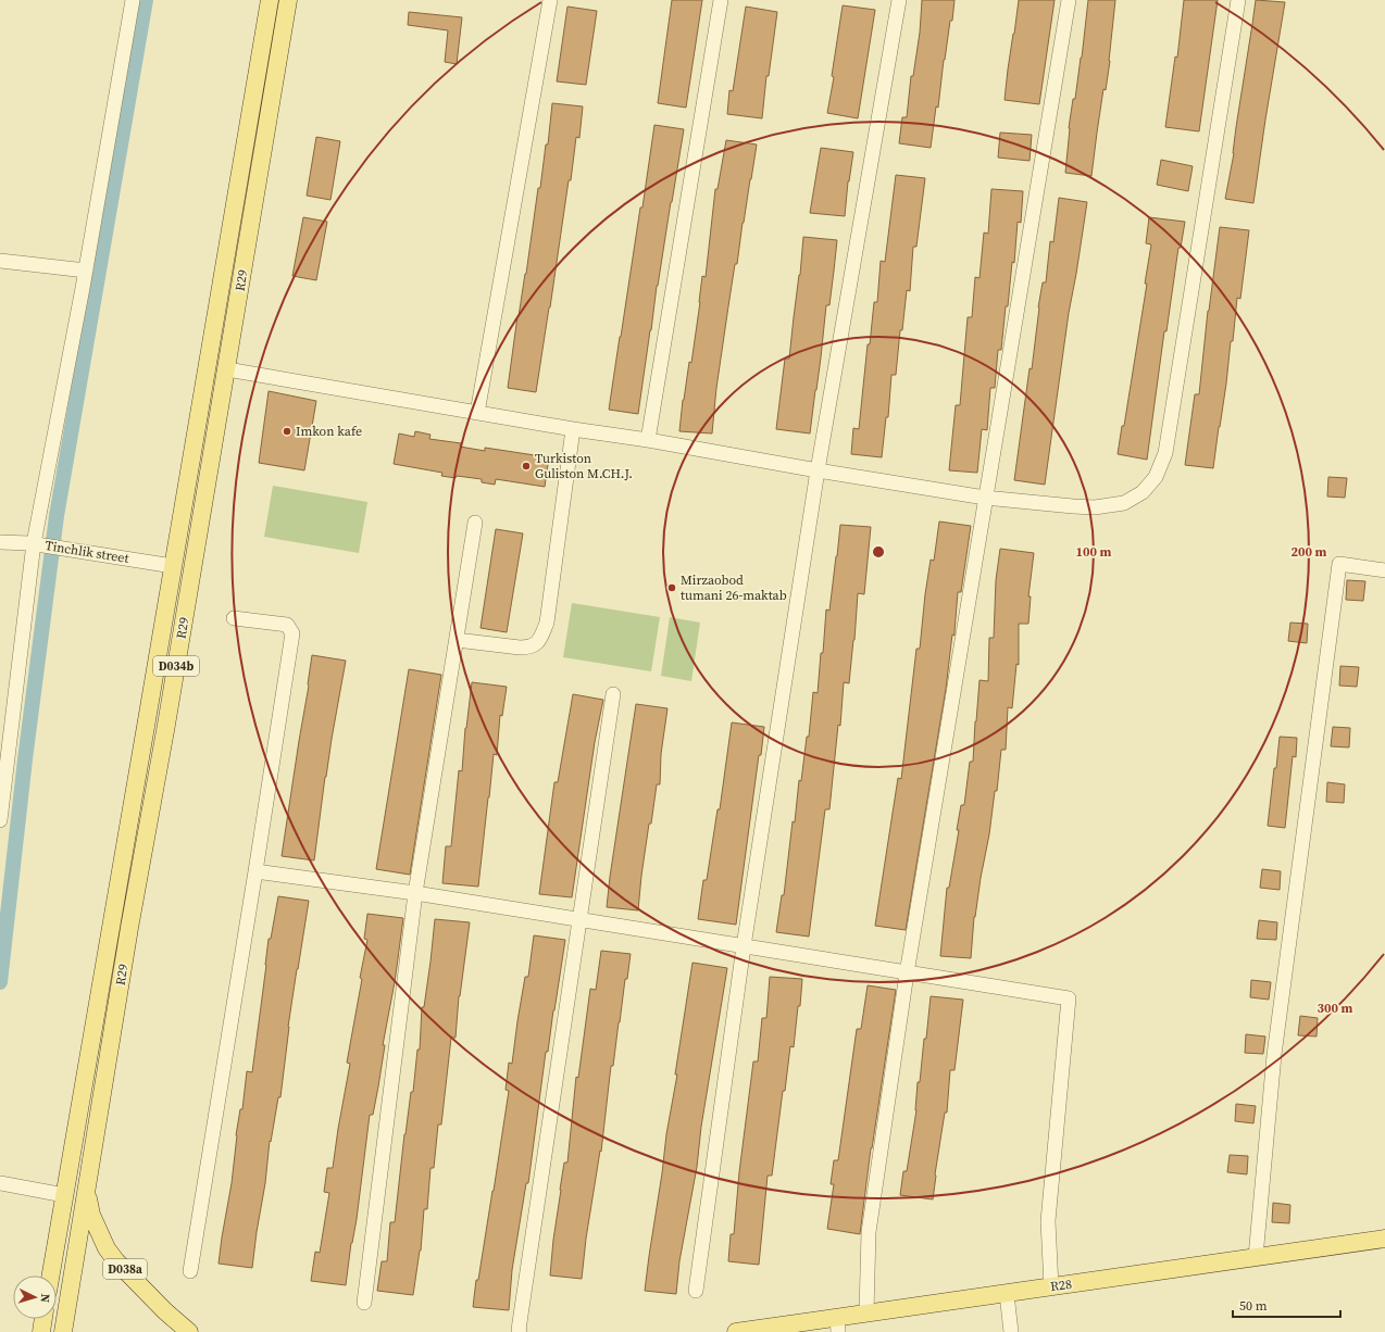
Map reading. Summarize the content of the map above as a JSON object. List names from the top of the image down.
{
  "streets": {
    "main road": [
      "R29",
      "D034b",
      "D038a",
      "R28"
    ],
    "street": ["Tinchlik street"]
  },
  "crossings": [
    ["R29", "Tinchlik street"],
    ["R29", "D038a"]
  ],
  "places": ["Imkon kafe", "Turkiston Guliston M.CH.J.", "Mirzaobod tumani 26-maktab"],
  "scale_bar": "50 m",
  "north": "right",
  "rings": ["100 m", "200 m", "300 m"]
}
